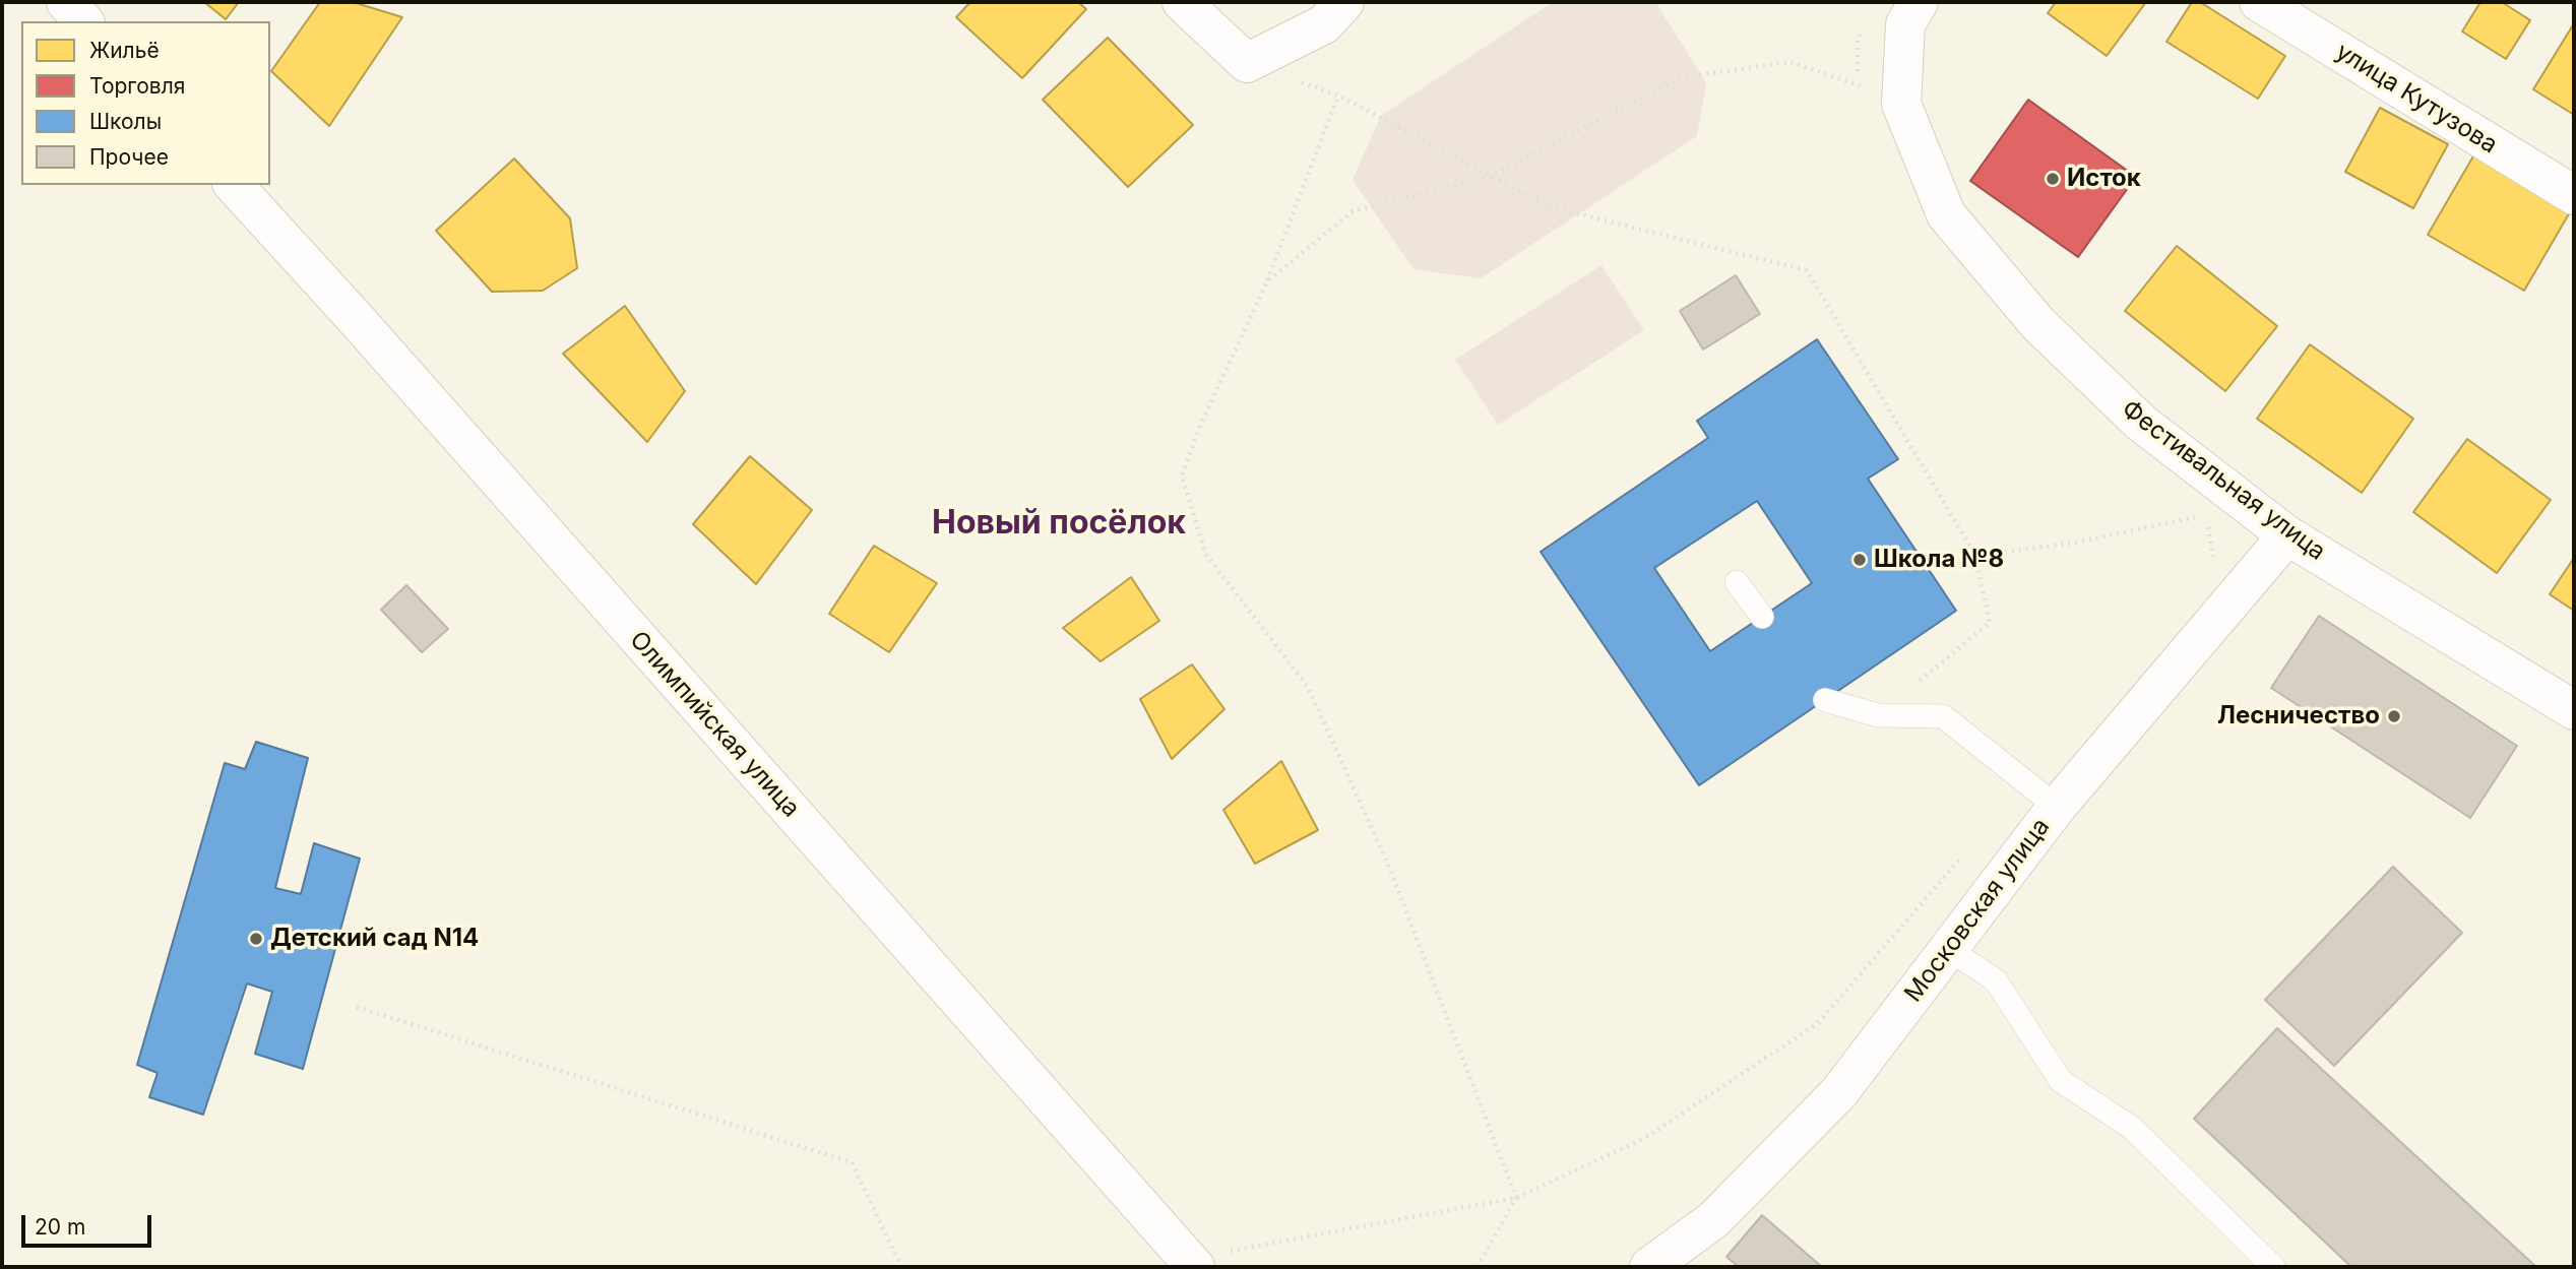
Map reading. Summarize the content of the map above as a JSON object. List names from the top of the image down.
{
  "streets": {
    "street": [
      "улица Кутузова",
      "Фестивальная улица",
      "Олимпийская улица",
      "Московская улица"
    ]
  },
  "crossings": [
    ["Фестивальная улица", "Московская улица"]
  ],
  "districts": ["Новый посёлок"],
  "places": [
    "Исток",
    "Школа №8",
    "Лесничество",
    "Детский сад N14"
  ],
  "legend": [
    "Жильё",
    "Торговля",
    "Школы",
    "Прочее"
  ],
  "scale_bar": "20 m"
}
